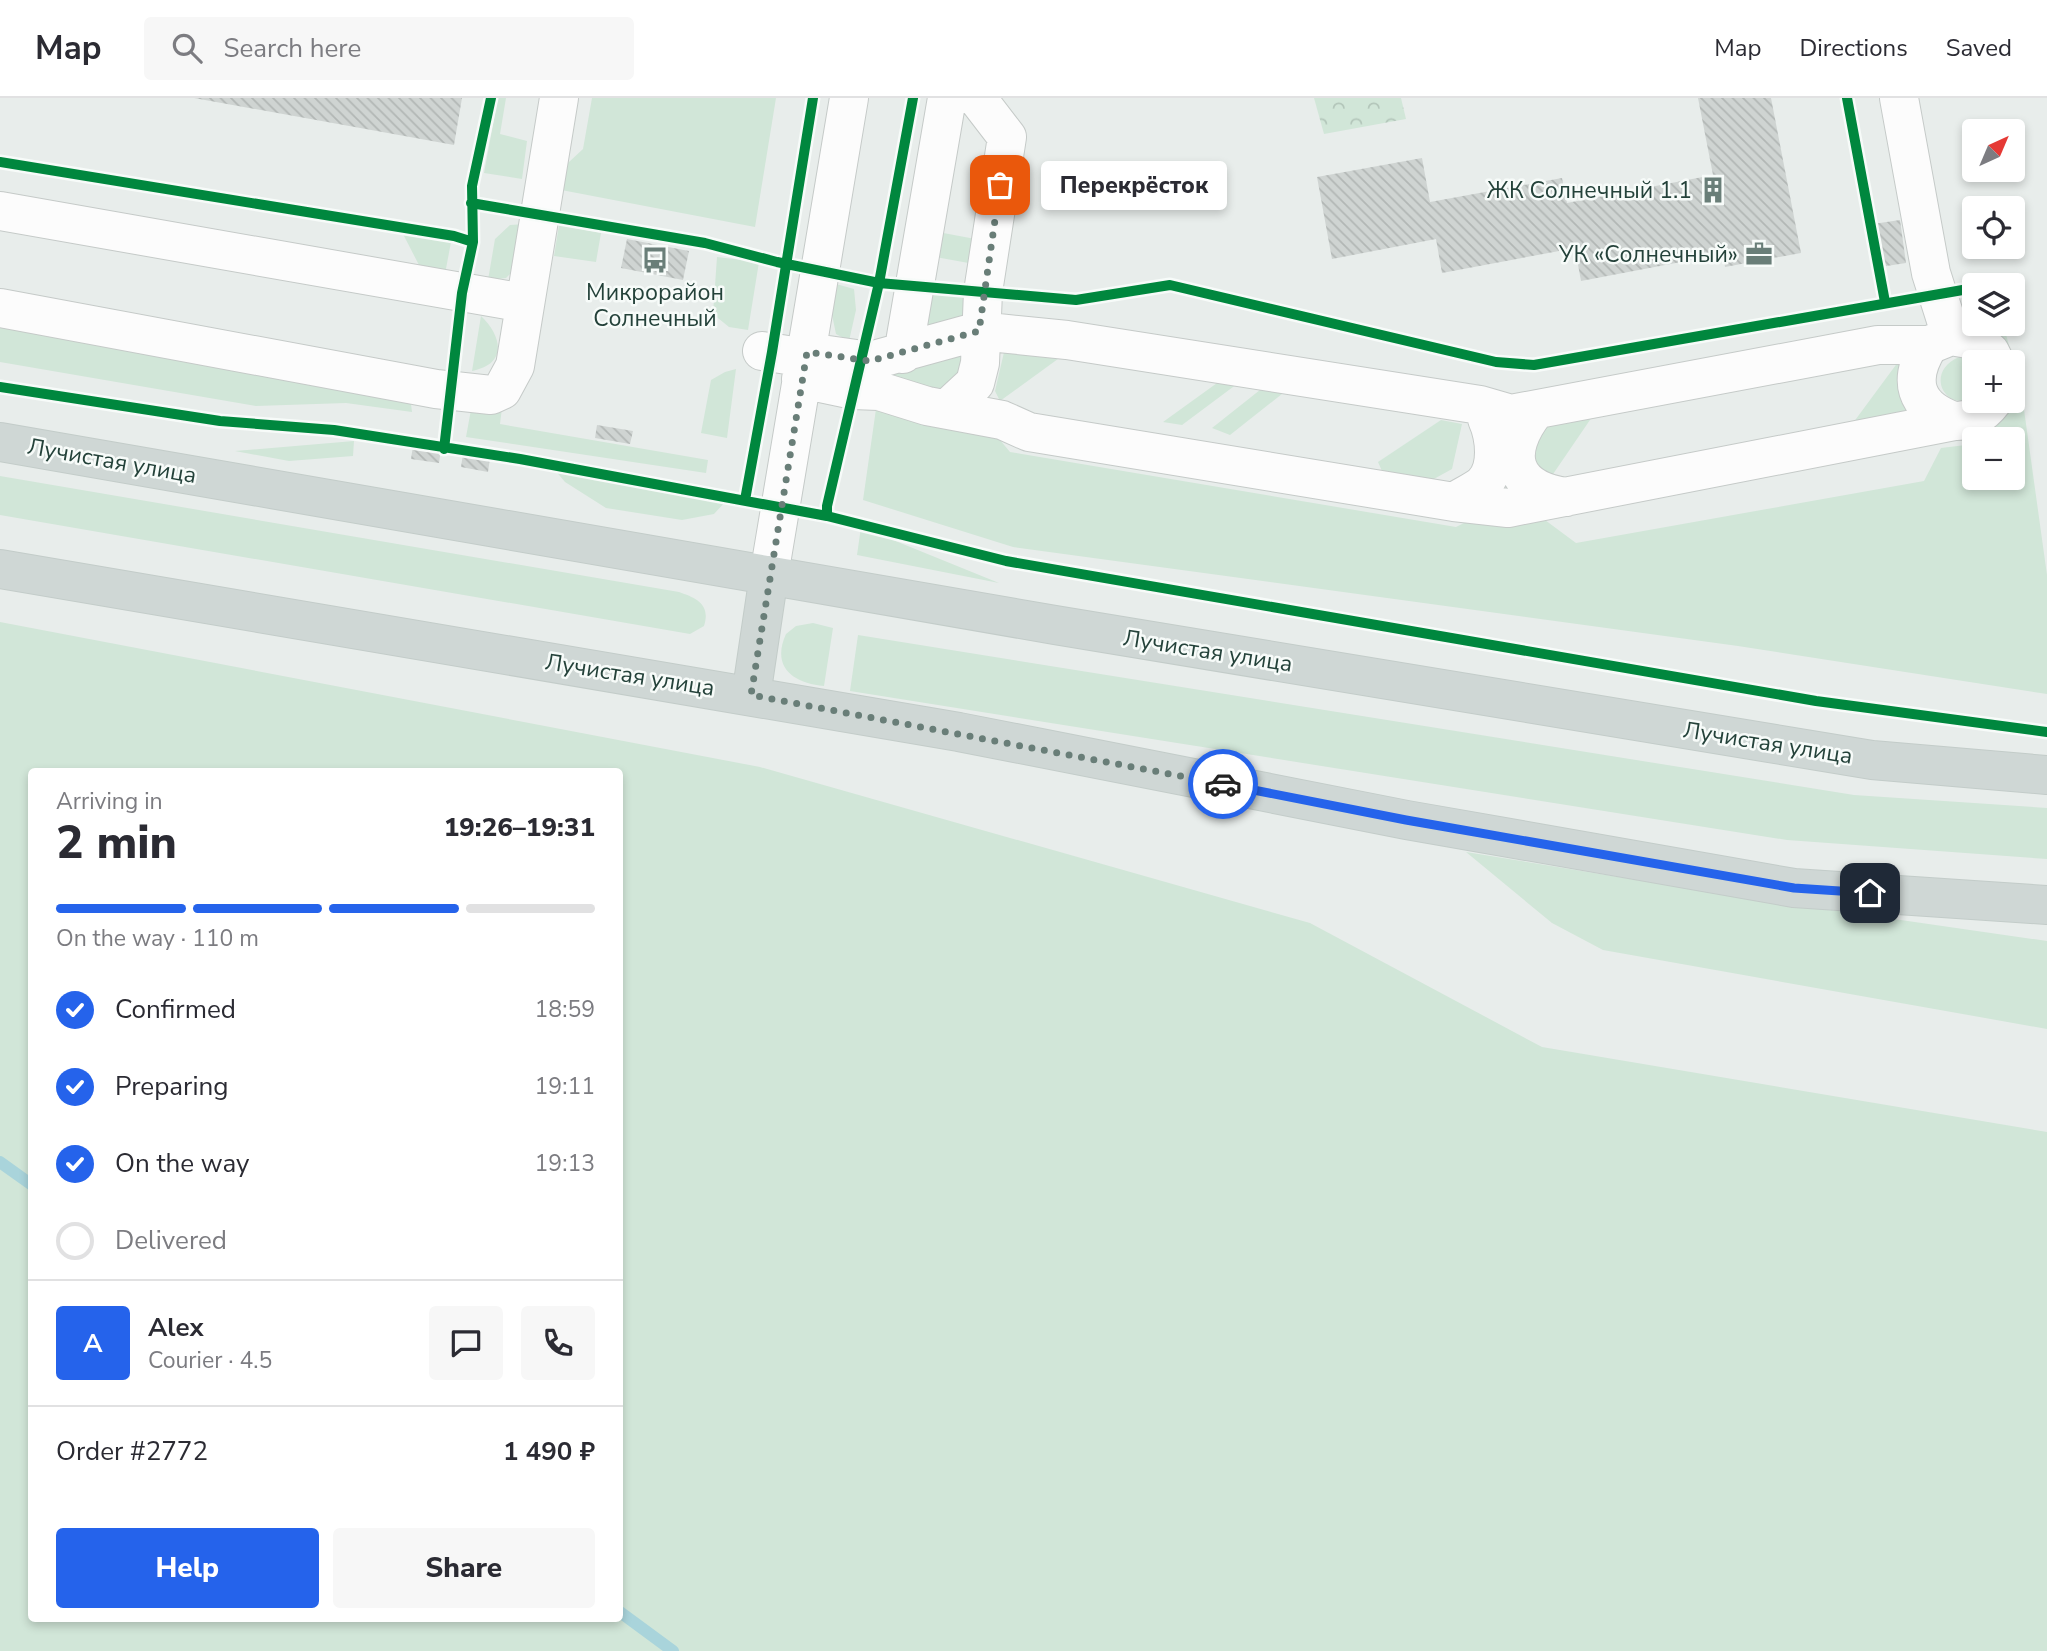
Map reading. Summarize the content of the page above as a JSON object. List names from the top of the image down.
{
  "streets": {
    "main road": ["Лучистая улица"]
  },
  "places": {
    "other": ["Перекрёсток"],
    "building": ["ЖК Солнечный 1.1"],
    "office": ["УК «Солнечный»"],
    "bus stop": ["Микрорайон Солнечный"]
  },
  "north": "top right",
  "page": {
    "header": "Map",
    "search": "Search here",
    "nav": ["Map", "Directions", "Saved"],
    "map_buttons": ["+", "−"],
    "bubble": "Перекрёсток",
    "heading": ["2 min", "Arriving in", "19:26–19:31"],
    "panel": [
      "Alex",
      "Courier · 4.5",
      "Order #2772",
      "1 490 ₽"
    ],
    "bar": "On the way · 110 m",
    "list": [
      ["Confirmed", "18:59"],
      ["Preparing", "19:11"],
      ["On the way", "19:13"],
      "Delivered"
    ],
    "round": "A",
    "buttons": ["Help", "Share"]
  }
}
